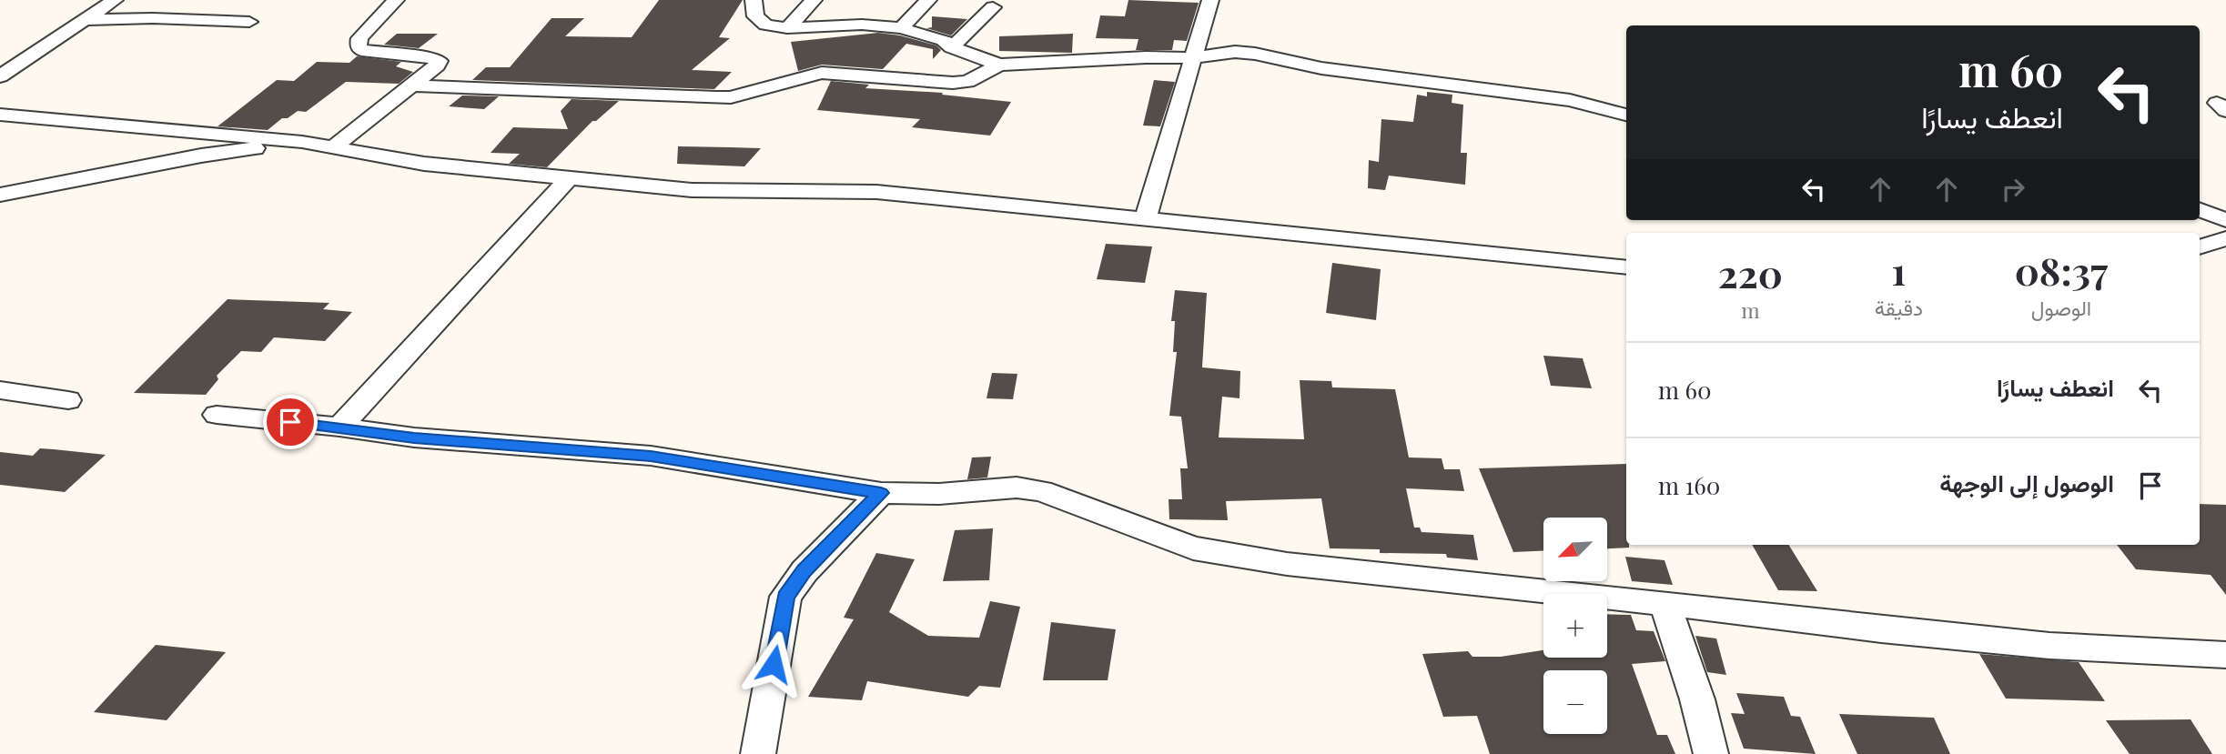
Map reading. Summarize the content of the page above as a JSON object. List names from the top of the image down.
{
  "north": "bottom left",
  "page": {
    "turn": ["60 m", "انعطف يسارًا"],
    "eta": [
      "08:37",
      "الوصول",
      "1",
      "دقيقة",
      "220",
      "m"
    ],
    "list": [
      {
        "name": "انعطف يسارًا",
        "value": "60 m"
      },
      {
        "name": "الوصول إلى الوجهة",
        "value": "160 m"
      }
    ],
    "map_buttons": ["+", "−"]
  }
}
